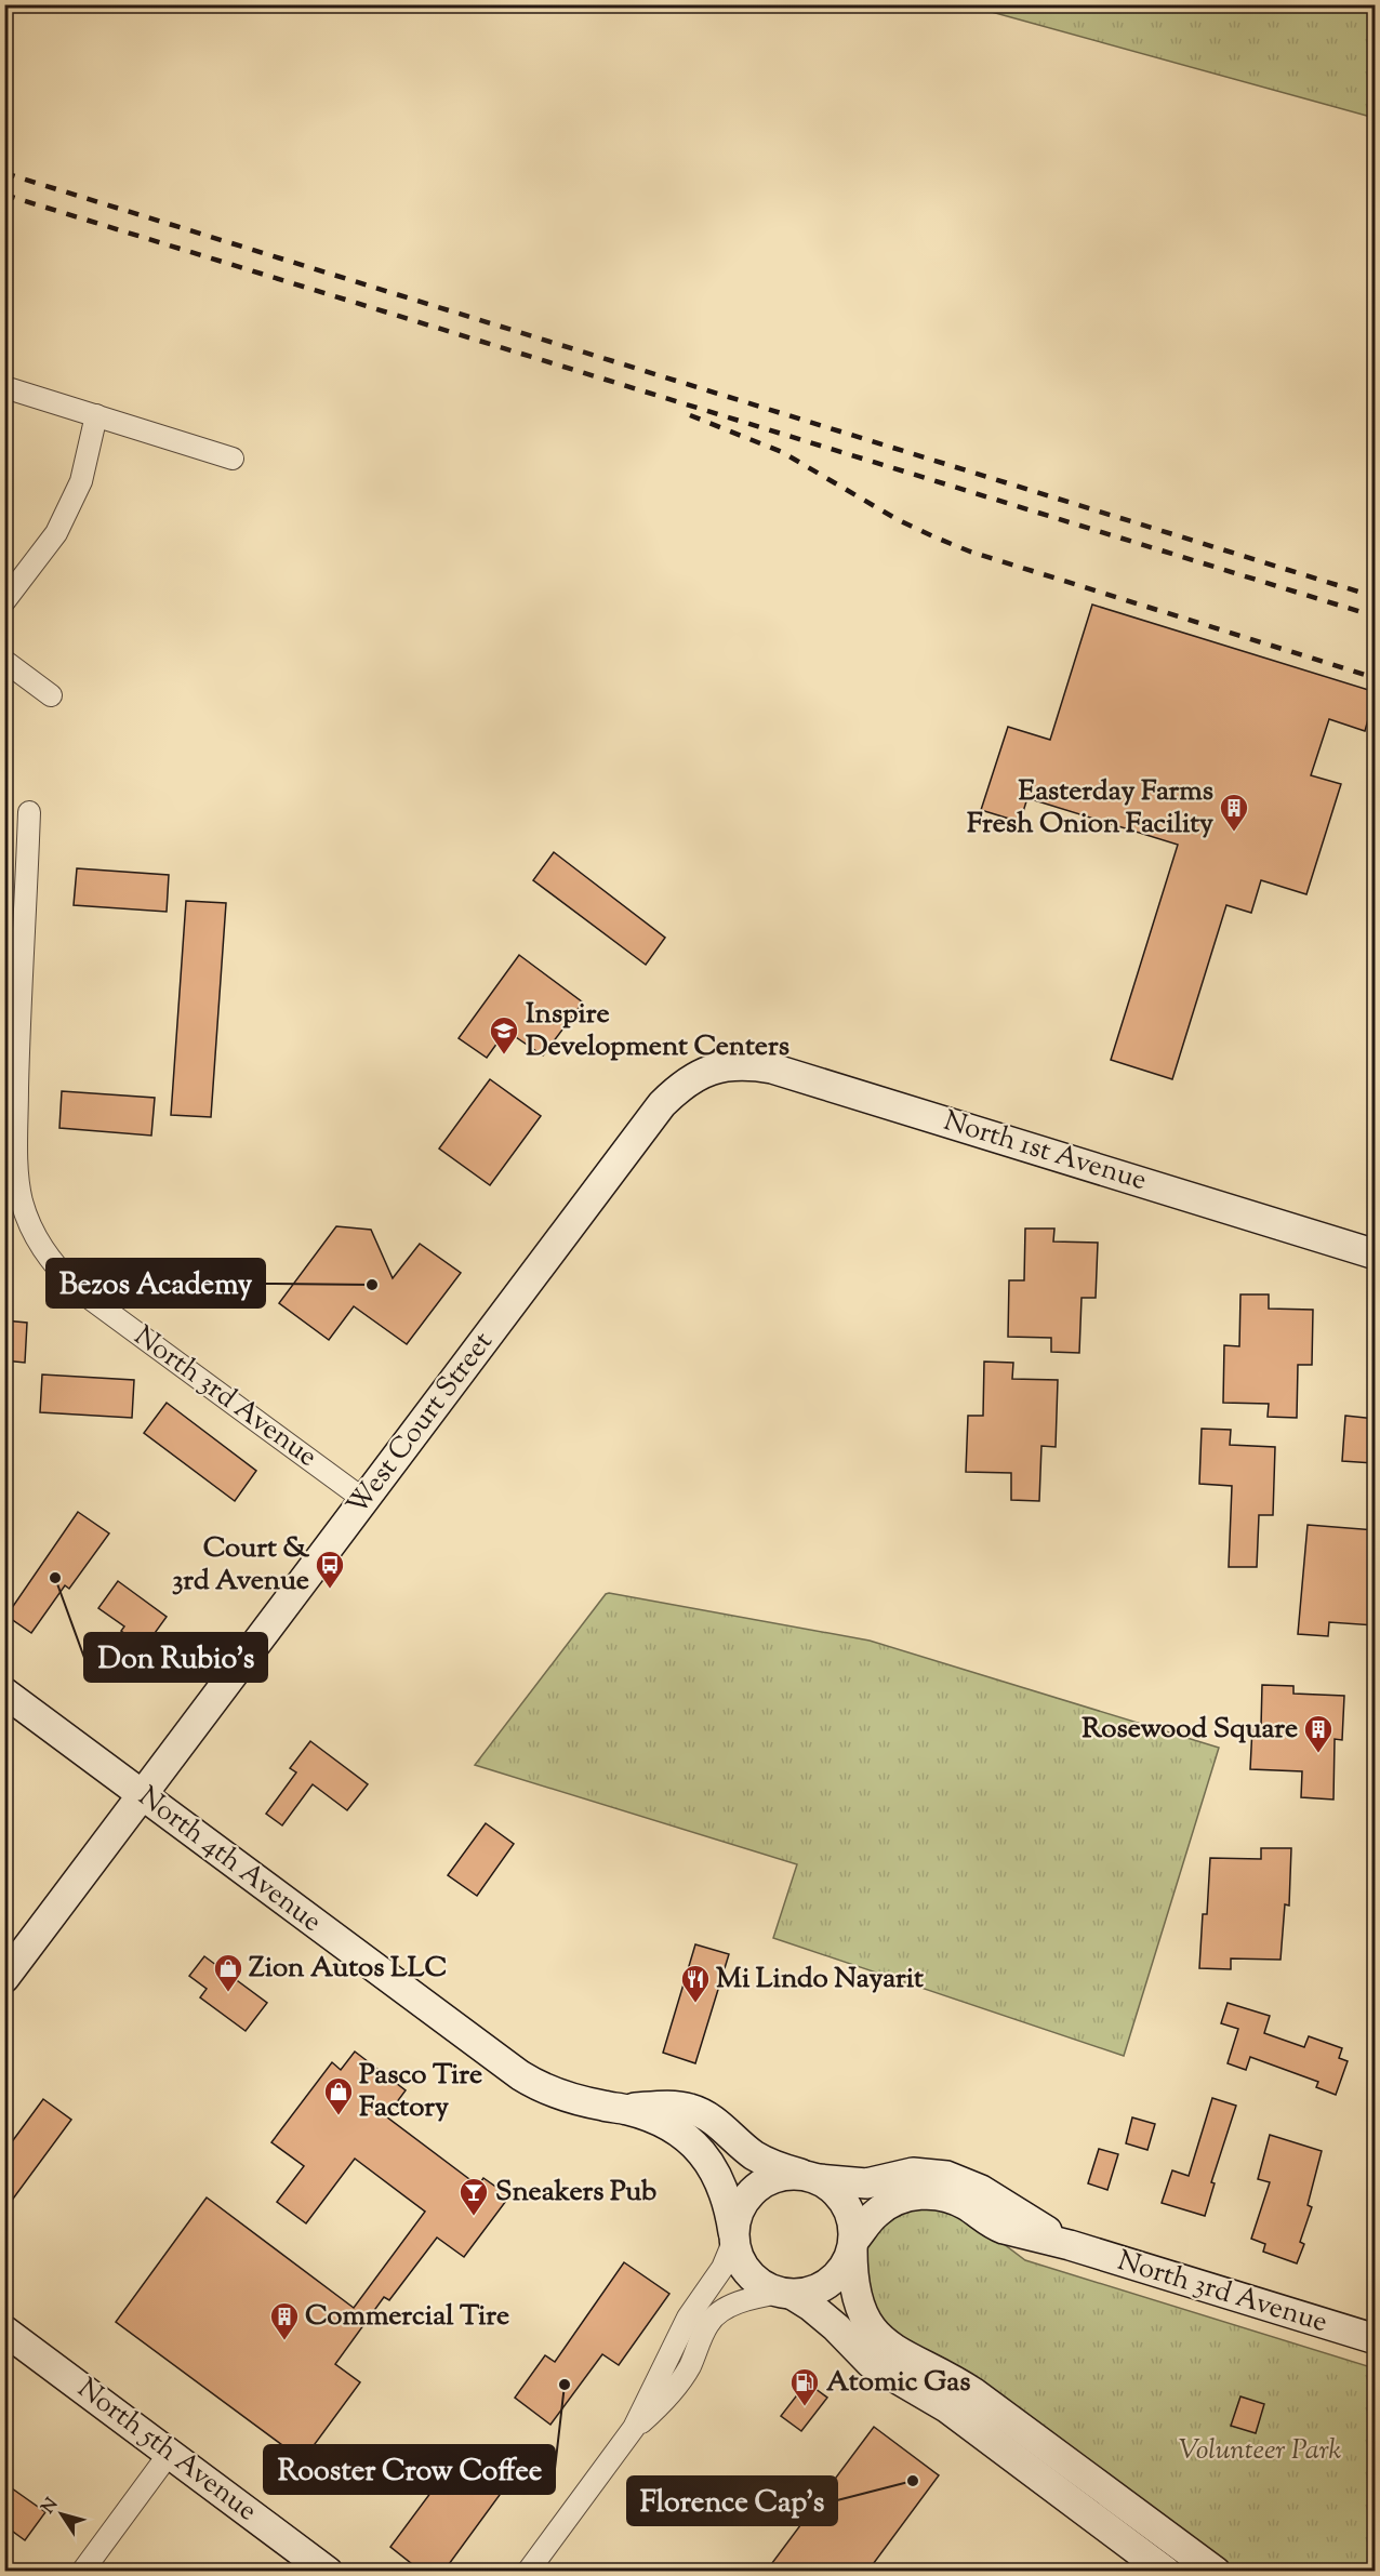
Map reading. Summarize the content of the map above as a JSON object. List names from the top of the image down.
{
  "streets": {
    "street": [
      "North 1st Avenue",
      "North 3rd Avenue",
      "West Court Street",
      "North 4th Avenue",
      "North 5th Avenue"
    ]
  },
  "crossings": [
    ["North 1st Avenue", "West Court Street"],
    ["North 3rd Avenue", "West Court Street"],
    ["North 3rd Avenue", "North 4th Avenue"],
    ["West Court Street", "North 4th Avenue"]
  ],
  "parks": ["Volunteer Park"],
  "places": {
    "building": ["Easterday Farms Fresh Onion Facility", "Rosewood Square", "Commercial Tire"],
    "school or university": ["Inspire Development Centers"],
    "other": [
      "Bezos Academy",
      "Don Rubio's",
      "Rooster Crow Coffee",
      "Florence Cap's"
    ],
    "bus stop": ["Court & 3rd Avenue"],
    "shop": ["Zion Autos LLC", "Pasco Tire Factory"],
    "restaurant": ["Mi Lindo Nayarit"],
    "bar": ["Sneakers Pub"],
    "fuel station": ["Atomic Gas"]
  },
  "north": "top left"
}
